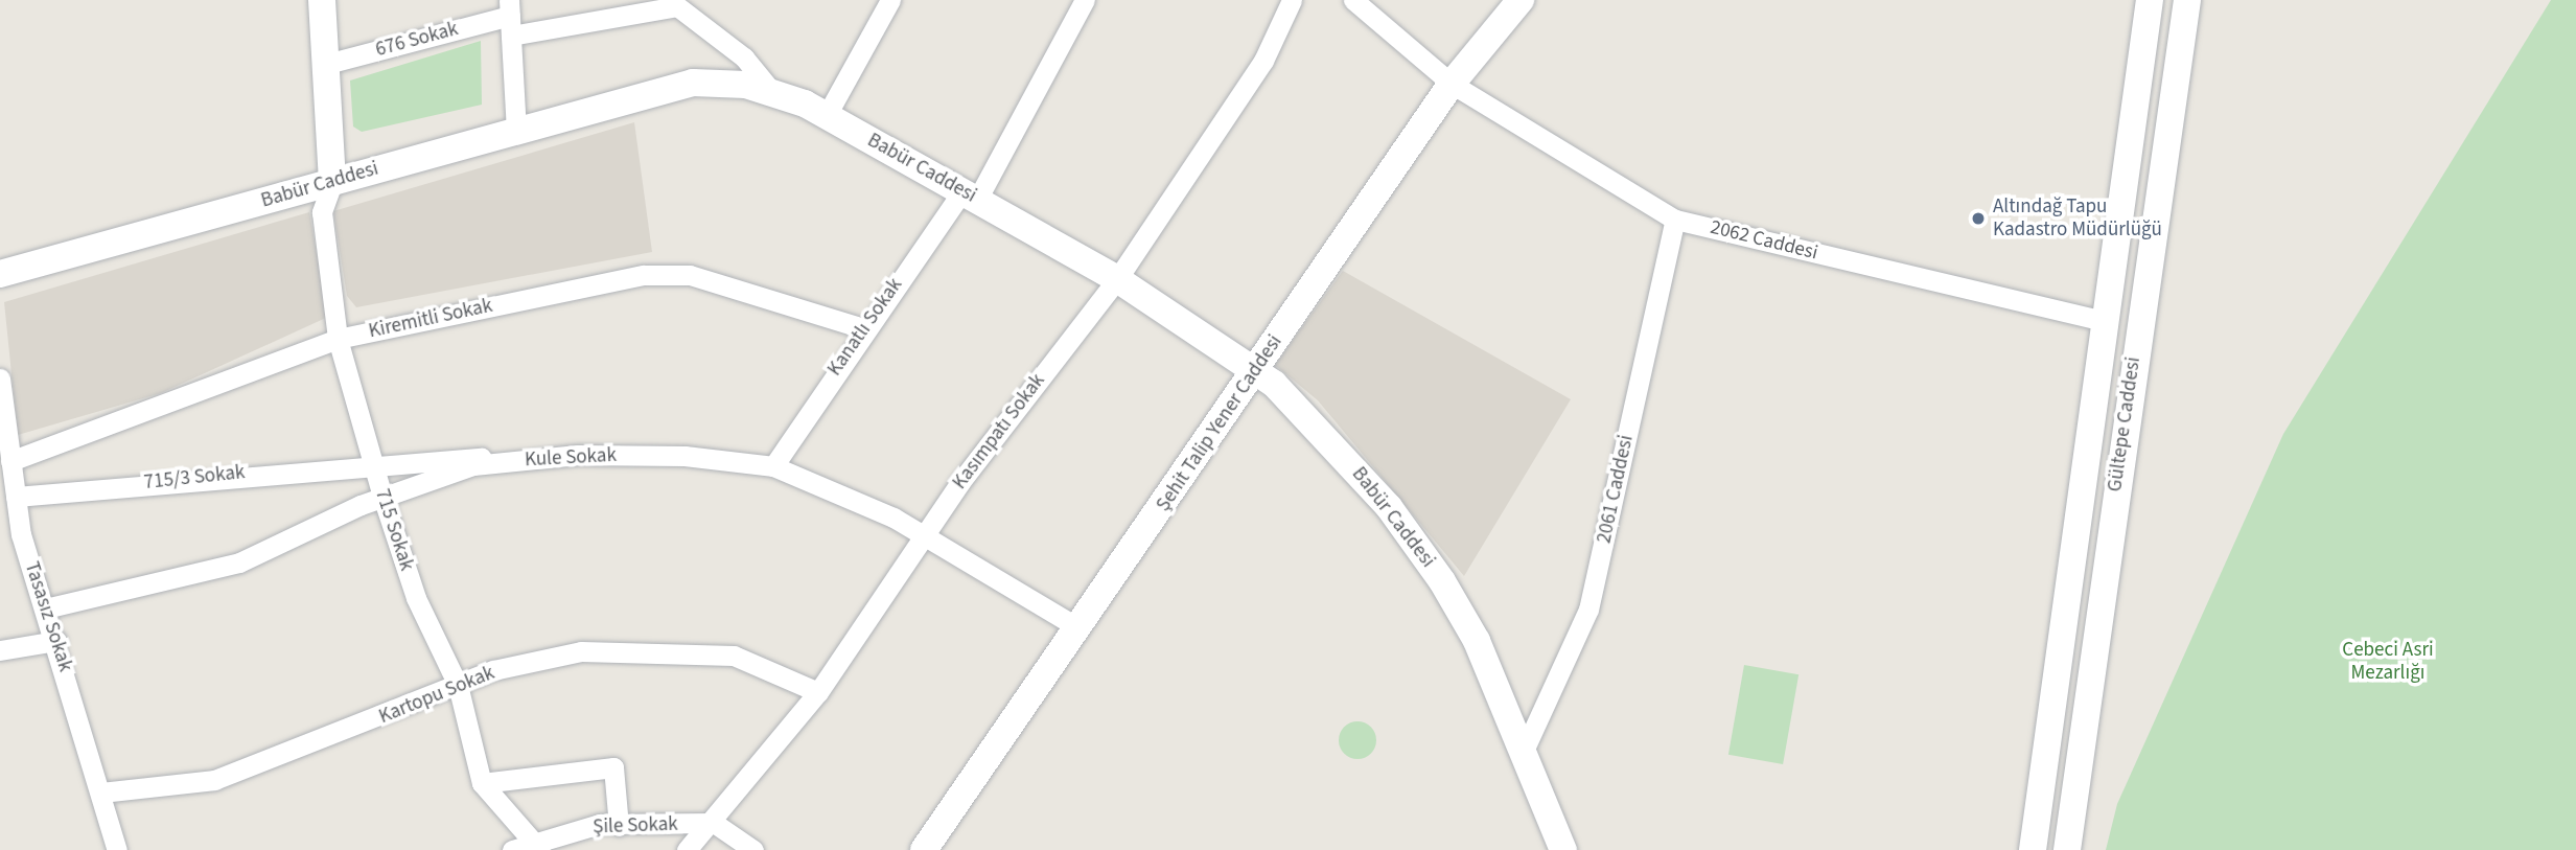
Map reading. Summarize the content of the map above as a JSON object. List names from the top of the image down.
{
  "streets": {
    "main road": ["Babür Caddesi", "Şehit Talip Yener Caddesi", "Gültepe Caddesi"],
    "street": [
      "676 Sokak",
      "2062 Caddesi",
      "Kiremitli Sokak",
      "Kanatlı Sokak",
      "Kasımpatı Sokak",
      "Kule Sokak",
      "715/3 Sokak",
      "2061 Caddesi",
      "715 Sokak",
      "Tasasız Sokak",
      "Kartopu Sokak",
      "Şile Sokak"
    ]
  },
  "crossings": [
    ["Babür Caddesi", "Kanatlı Sokak"],
    ["Babür Caddesi", "Şehit Talip Yener Caddesi"],
    ["Babür Caddesi", "Kasımpatı Sokak"],
    ["Babür Caddesi", "2061 Caddesi"],
    ["Babür Caddesi", "715 Sokak"],
    ["2062 Caddesi", "Şehit Talip Yener Caddesi"],
    ["2062 Caddesi", "Gültepe Caddesi"],
    ["2062 Caddesi", "2061 Caddesi"],
    ["Kiremitli Sokak", "Kanatlı Sokak"],
    ["Kiremitli Sokak", "715 Sokak"],
    ["Kiremitli Sokak", "Tasasız Sokak"],
    ["Kanatlı Sokak", "Kule Sokak"],
    ["Şehit Talip Yener Caddesi", "Kule Sokak"],
    ["Kasımpatı Sokak", "Kule Sokak"],
    ["Kasımpatı Sokak", "Kartopu Sokak"],
    ["Kasımpatı Sokak", "Şile Sokak"],
    ["Kule Sokak", "715/3 Sokak"],
    ["Kule Sokak", "715 Sokak"],
    ["Kule Sokak", "Tasasız Sokak"],
    ["715/3 Sokak", "715 Sokak"],
    ["715/3 Sokak", "Tasasız Sokak"],
    ["715 Sokak", "Kartopu Sokak"],
    ["715 Sokak", "Şile Sokak"],
    ["Tasasız Sokak", "Kartopu Sokak"]
  ],
  "parks": ["Cebeci Asri Mezarlığı"],
  "places": ["Altındağ Tapu Kadastro Müdürlüğü"]
}
